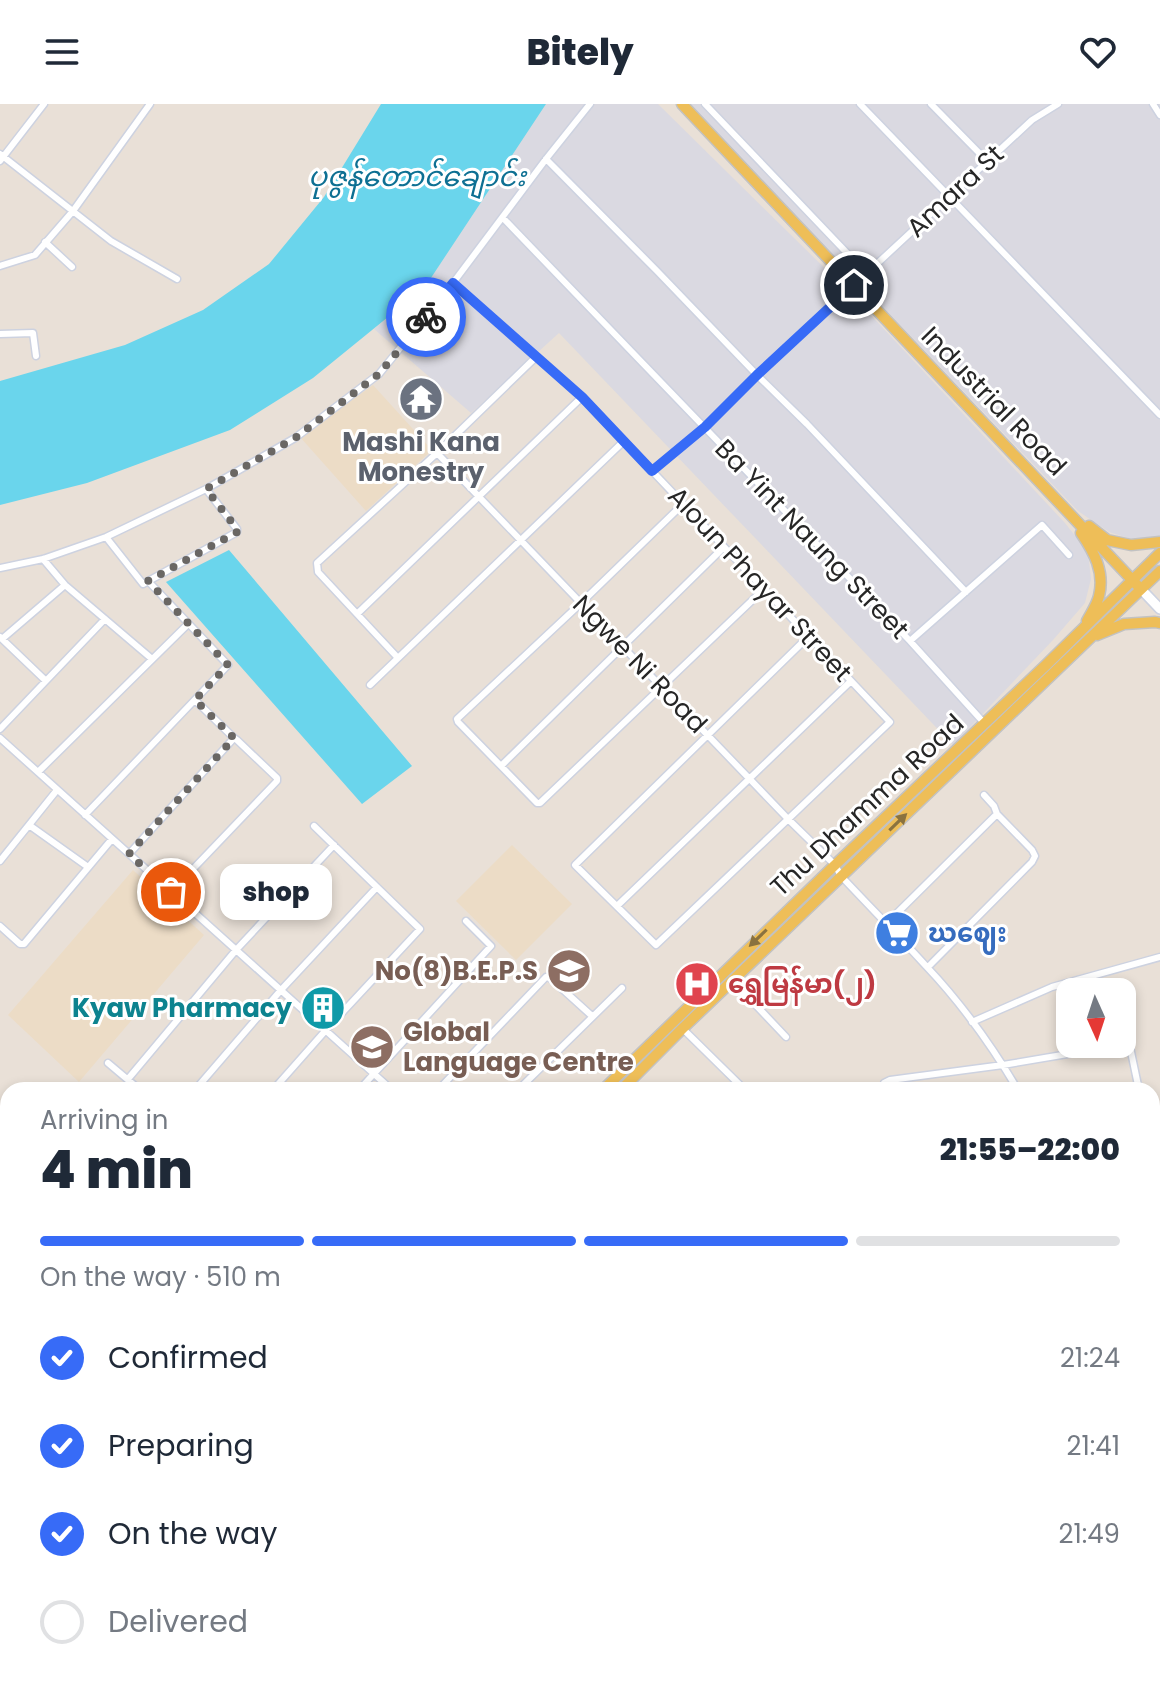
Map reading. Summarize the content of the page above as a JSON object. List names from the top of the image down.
{
  "streets": {
    "main road": ["Industrial Road", "Thu Dhamma Road"],
    "street": [
      "Amara St",
      "Ba Yint Naung Street",
      "Aloun Phayar Street",
      "Ngwe Ni Road"
    ]
  },
  "crossings": [
    ["Amara St", "Industrial Road"],
    ["Amara St", "Ba Yint Naung Street"],
    ["Amara St", "Aloun Phayar Street"],
    ["Industrial Road", "Thu Dhamma Road"],
    ["Ba Yint Naung Street", "Thu Dhamma Road"],
    ["Aloun Phayar Street", "Ngwe Ni Road"],
    ["Ngwe Ni Road", "Thu Dhamma Road"]
  ],
  "water": ["ပုဇွန်တောင်ချောင်း"],
  "places": {
    "temple": ["Mashi Kana Monestry"],
    "other": ["shop"],
    "supermarket": ["ဃဈေး"],
    "school or university": ["No(8)B.E.P.S", "Global Language Centre"],
    "hospital": ["ရွှေမြန်မာ(၂)"],
    "building": ["Kyaw Pharmacy"]
  },
  "north": "bottom",
  "page": {
    "header": "Bitely",
    "bubble": "shop",
    "heading": ["4 min", "Arriving in", "21:55–22:00"],
    "bar": "On the way · 510 m",
    "list": [
      ["Confirmed", "21:24"],
      ["Preparing", "21:41"],
      ["On the way", "21:49"],
      "Delivered"
    ]
  }
}
